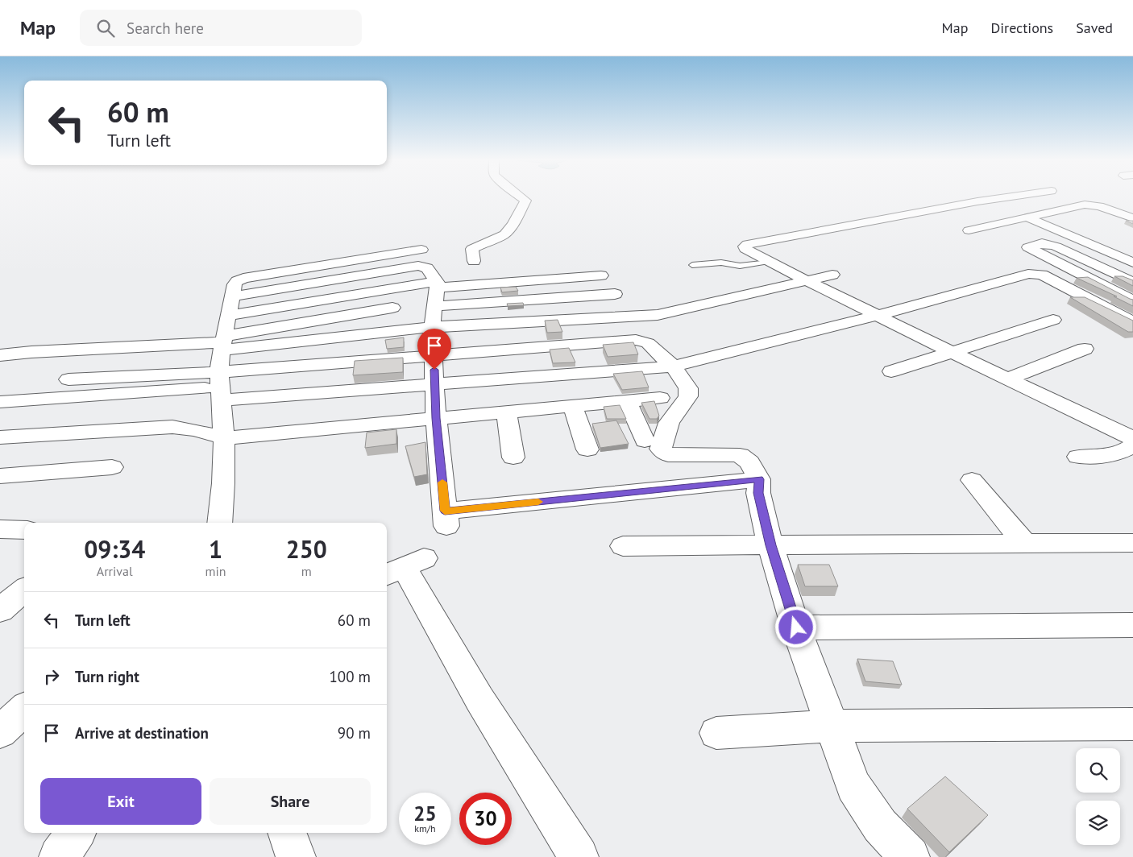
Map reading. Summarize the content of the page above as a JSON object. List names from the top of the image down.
{
  "page": {
    "header": "Map",
    "search": "Search here",
    "nav": ["Map", "Directions", "Saved"],
    "turn": ["60 m", "Turn left"],
    "eta": [
      "09:34",
      "Arrival",
      "1",
      "min",
      "250",
      "m"
    ],
    "list": [
      {
        "name": "Turn left",
        "value": "60 m"
      },
      {
        "name": "Turn right",
        "value": "100 m"
      },
      {
        "name": "Arrive at destination",
        "value": "90 m"
      }
    ],
    "buttons": ["Exit", "Share"],
    "speed": "25 km/h",
    "limit": "30"
  }
}
